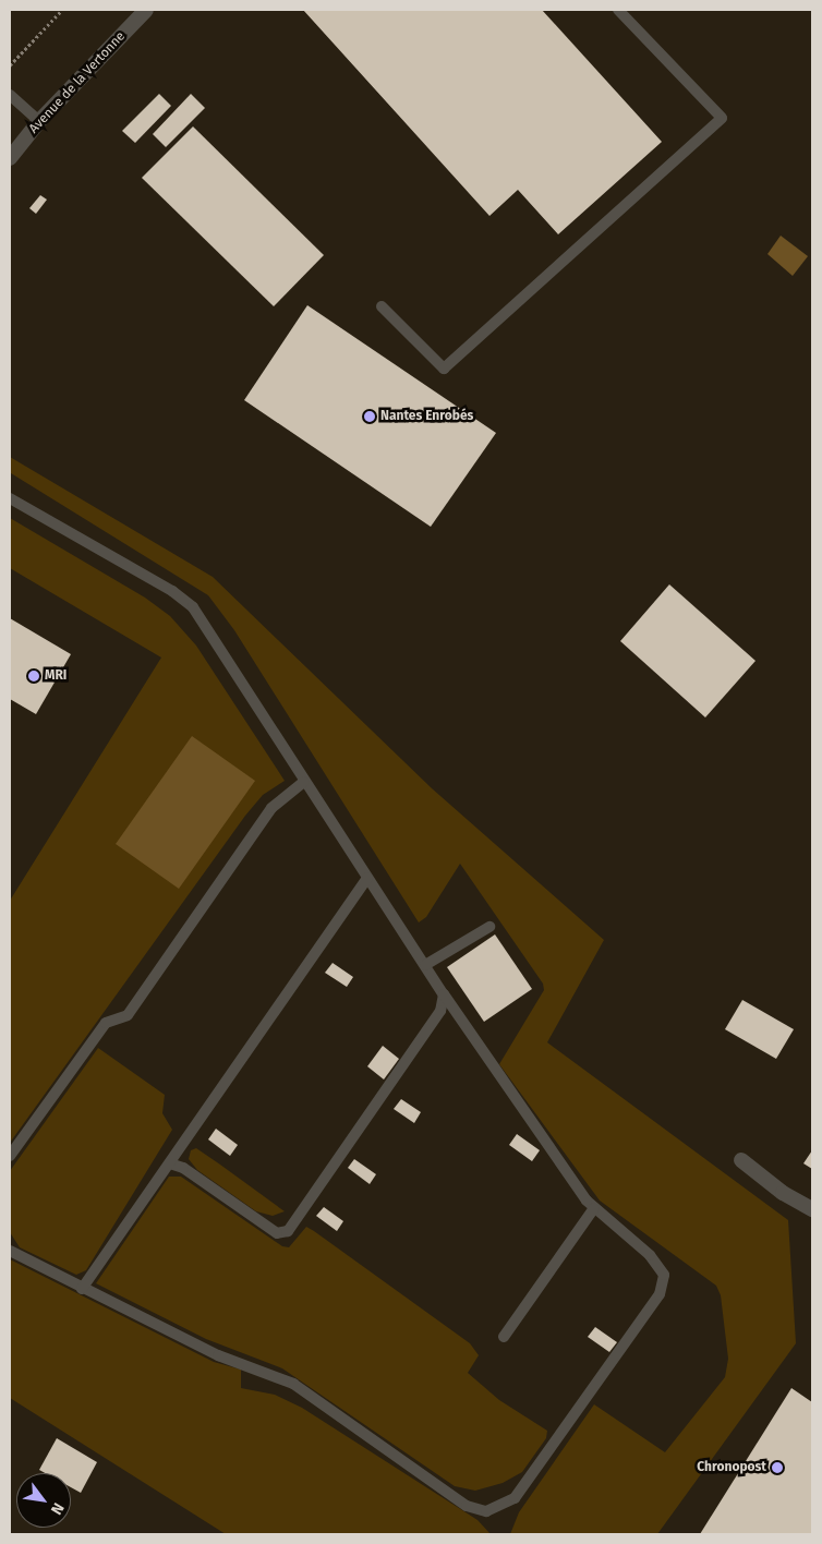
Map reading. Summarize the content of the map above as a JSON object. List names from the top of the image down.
{
  "streets": {
    "street": ["Avenue de la Vertonne"]
  },
  "places": ["Nantes Enrobés", "MRI", "Chronopost"],
  "north": "bottom right"
}
